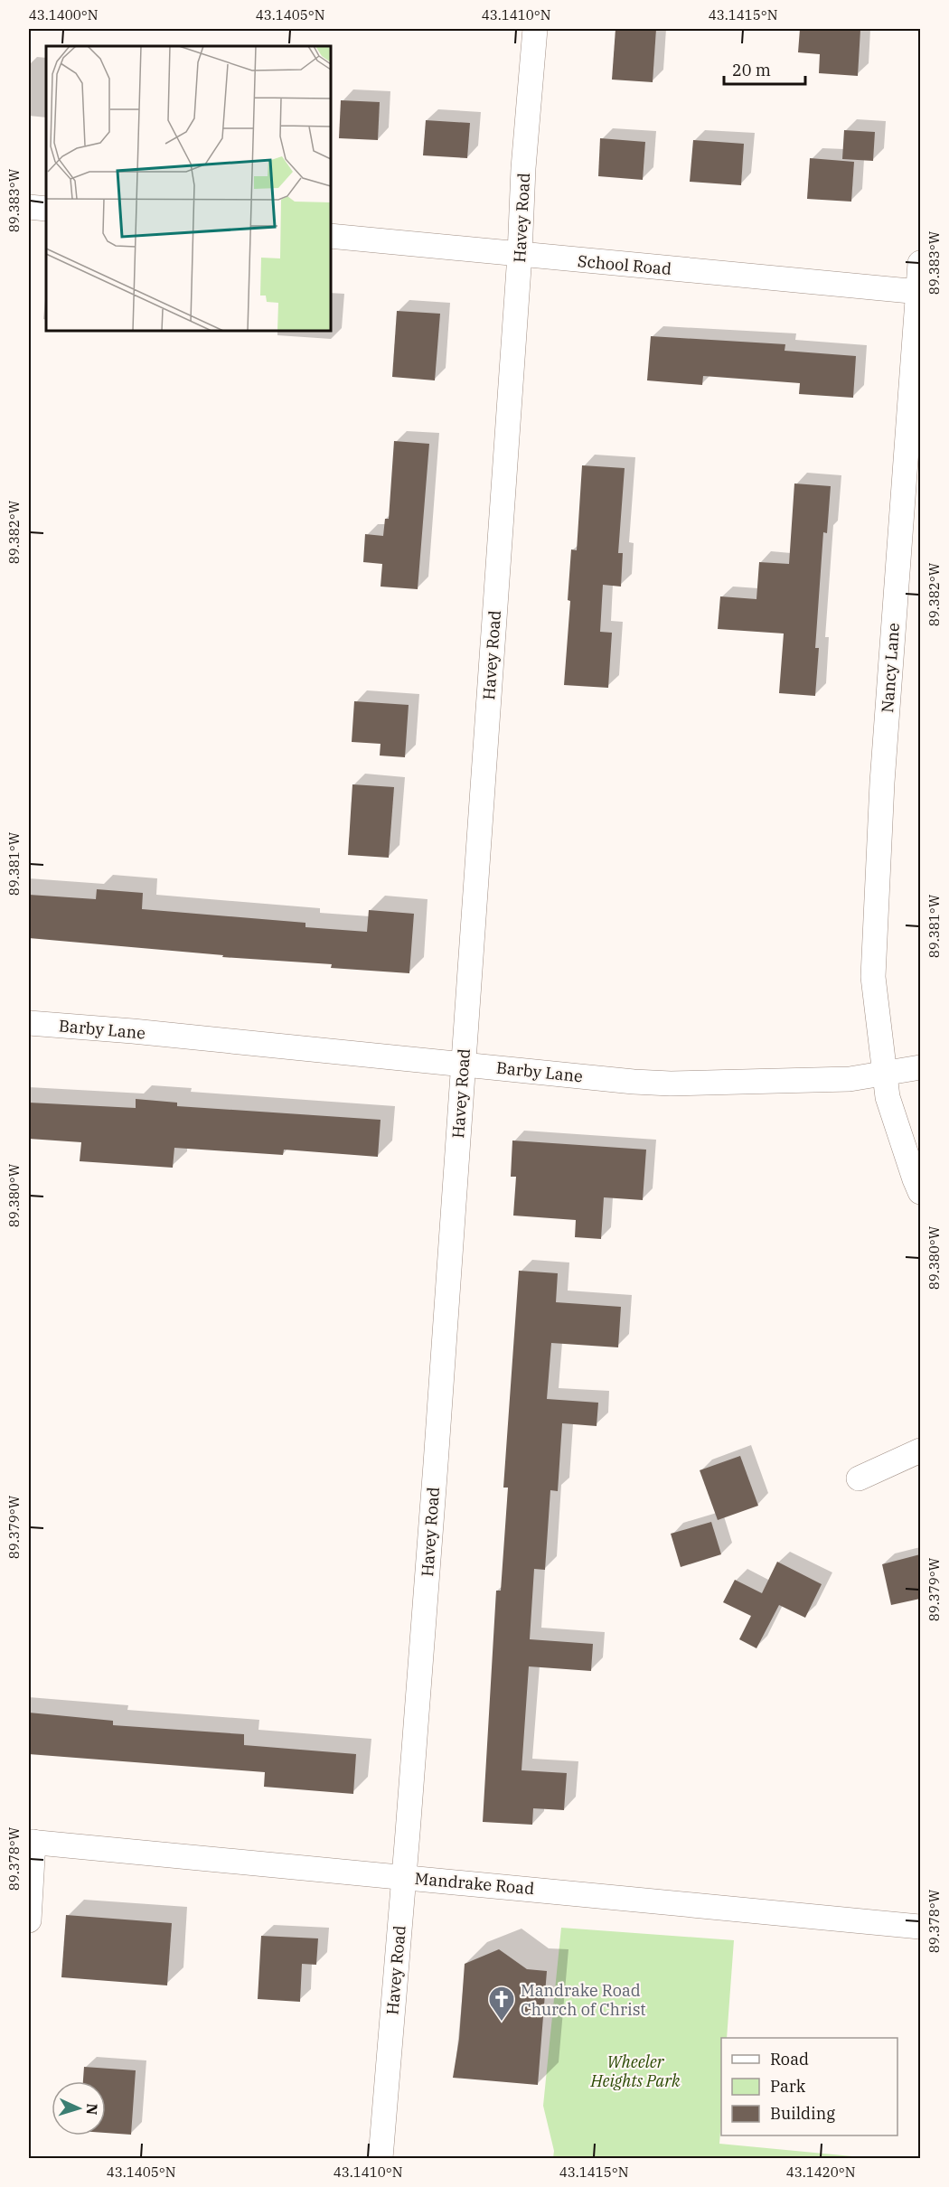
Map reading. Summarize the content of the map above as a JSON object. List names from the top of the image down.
{
  "streets": {
    "street": [
      "Havey Road",
      "School Road",
      "Nancy Lane",
      "Barby Lane",
      "Mandrake Road"
    ]
  },
  "crossings": [
    ["Havey Road", "School Road"],
    ["Havey Road", "Barby Lane"],
    ["Havey Road", "Mandrake Road"],
    ["School Road", "Nancy Lane"],
    ["Nancy Lane", "Barby Lane"]
  ],
  "parks": ["Wheeler Heights Park"],
  "places": {
    "church": ["Mandrake Road Church of Christ"]
  },
  "legend": ["Road", "Park", "Building"],
  "scale_bar": "20 m",
  "north": "right",
  "coordinates": [
    "43.1400°N",
    "43.1405°N",
    "43.1410°N",
    "43.1415°N",
    "89.383°W",
    "89.382°W",
    "89.381°W",
    "89.380°W",
    "89.379°W",
    "89.378°W",
    "43.1420°N"
  ]
}
